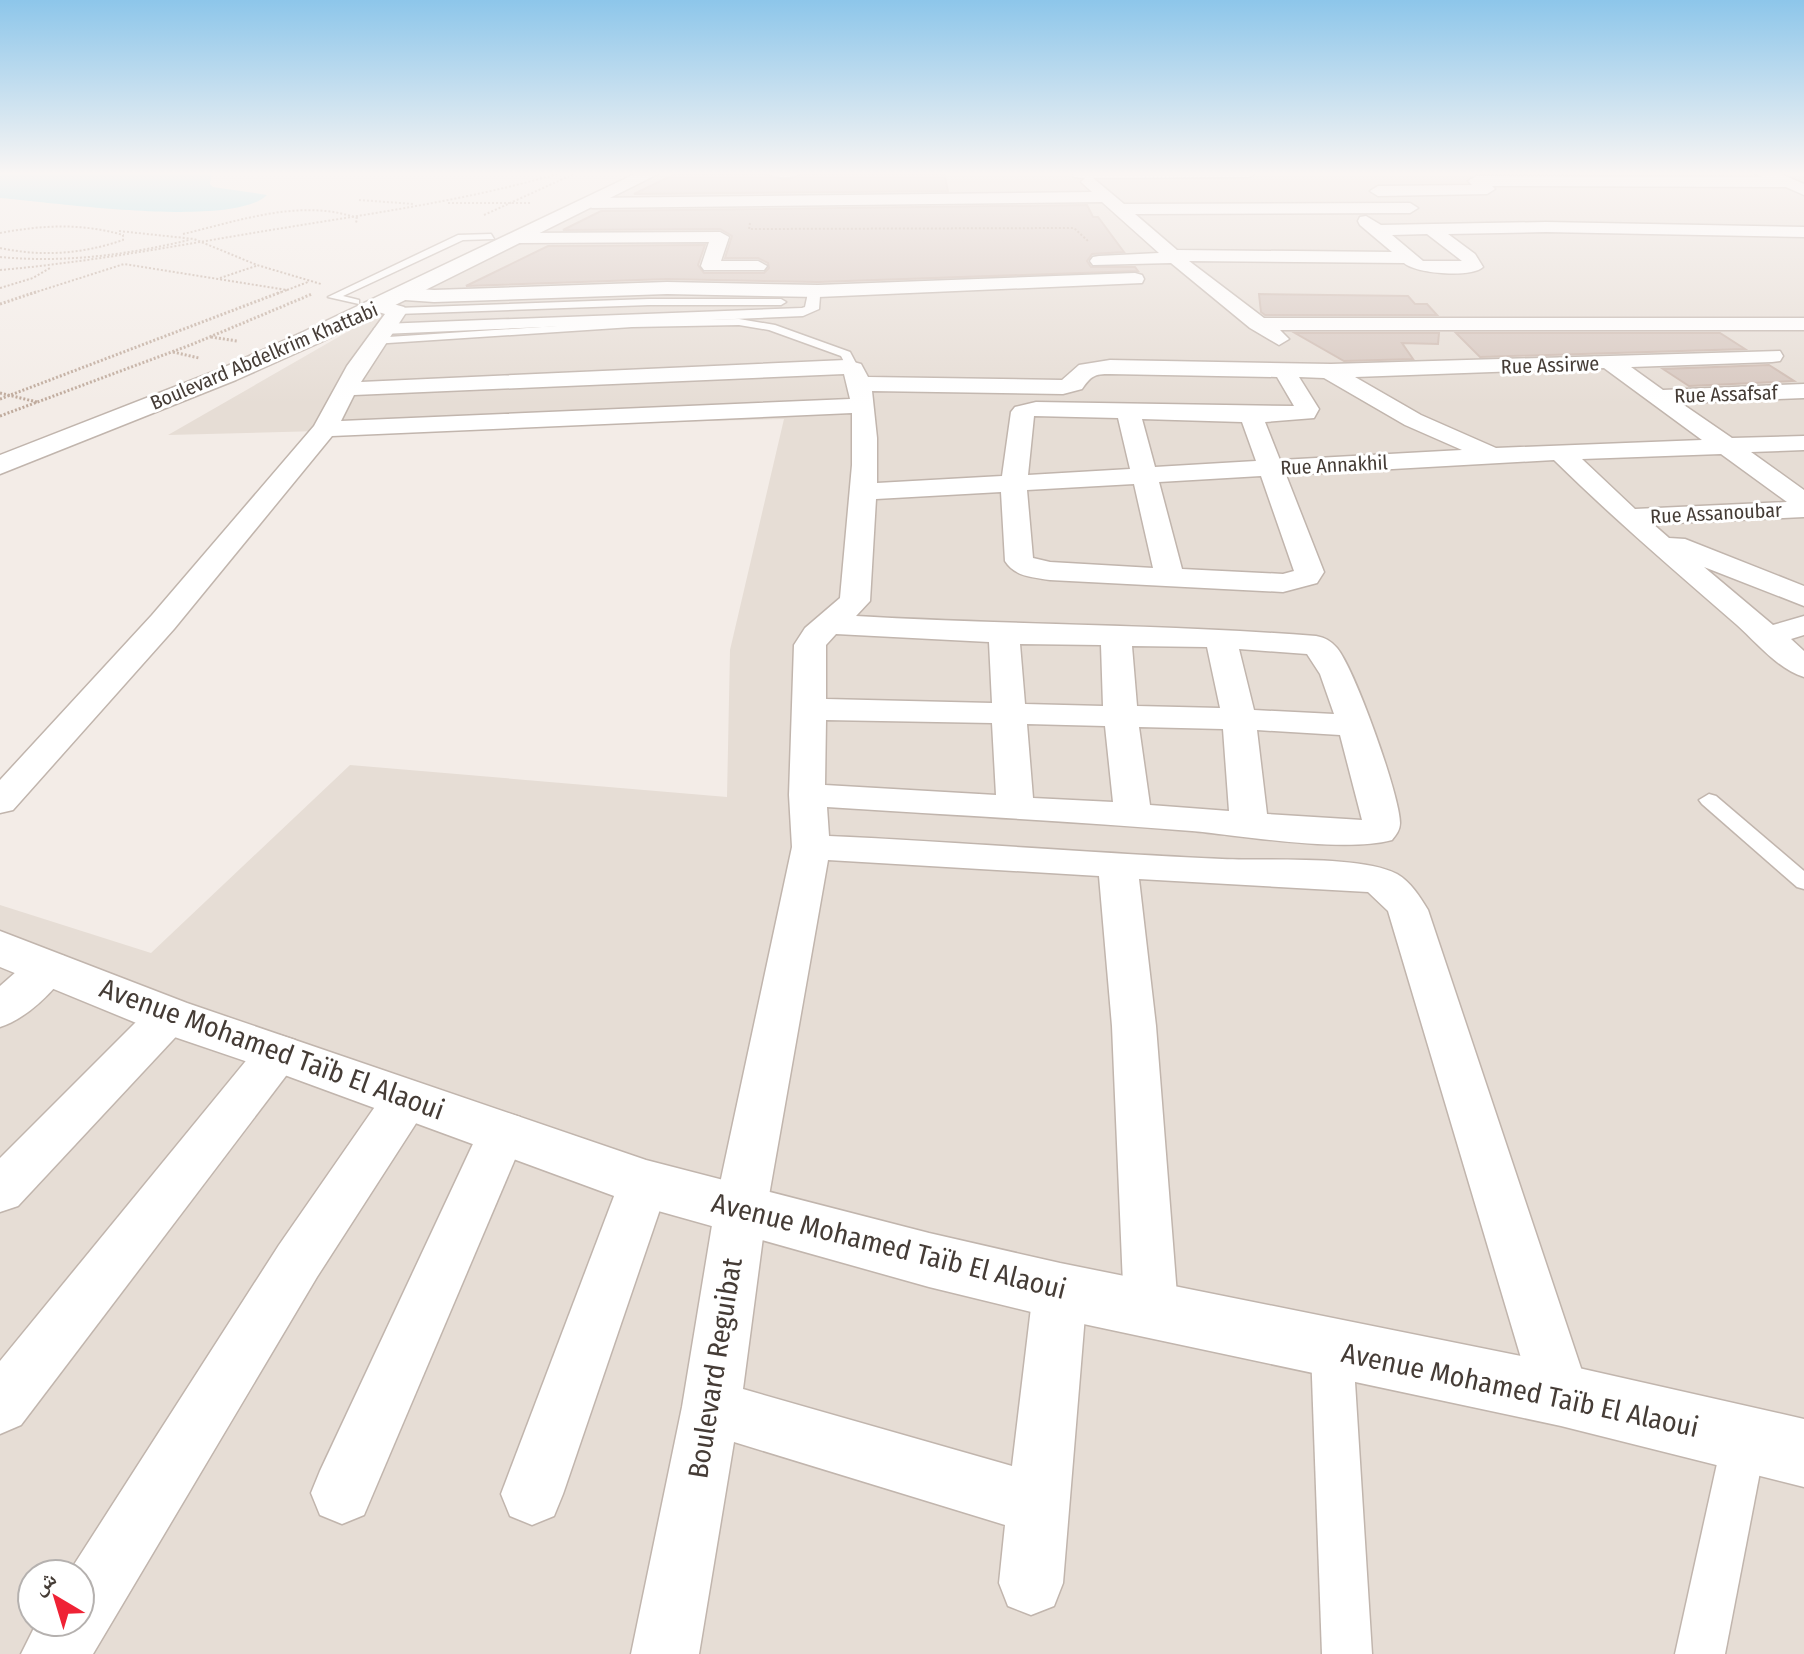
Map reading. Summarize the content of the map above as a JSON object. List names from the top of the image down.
{
  "streets": {
    "street": [
      "Boulevard Abdelkrim Khattabi",
      "Rue Assirwe",
      "Rue Assafsaf",
      "Rue Annakhil",
      "Rue Assanoubar",
      "Avenue Mohamed Taïb El Alaoui",
      "Boulevard Reguibat"
    ]
  },
  "crossings": [
    ["Rue Assirwe", "Rue Assafsaf"],
    ["Rue Assirwe", "Boulevard Reguibat"],
    ["Rue Annakhil", "Boulevard Reguibat"],
    ["Avenue Mohamed Taïb El Alaoui", "Boulevard Reguibat"]
  ],
  "north": "top left"
}
